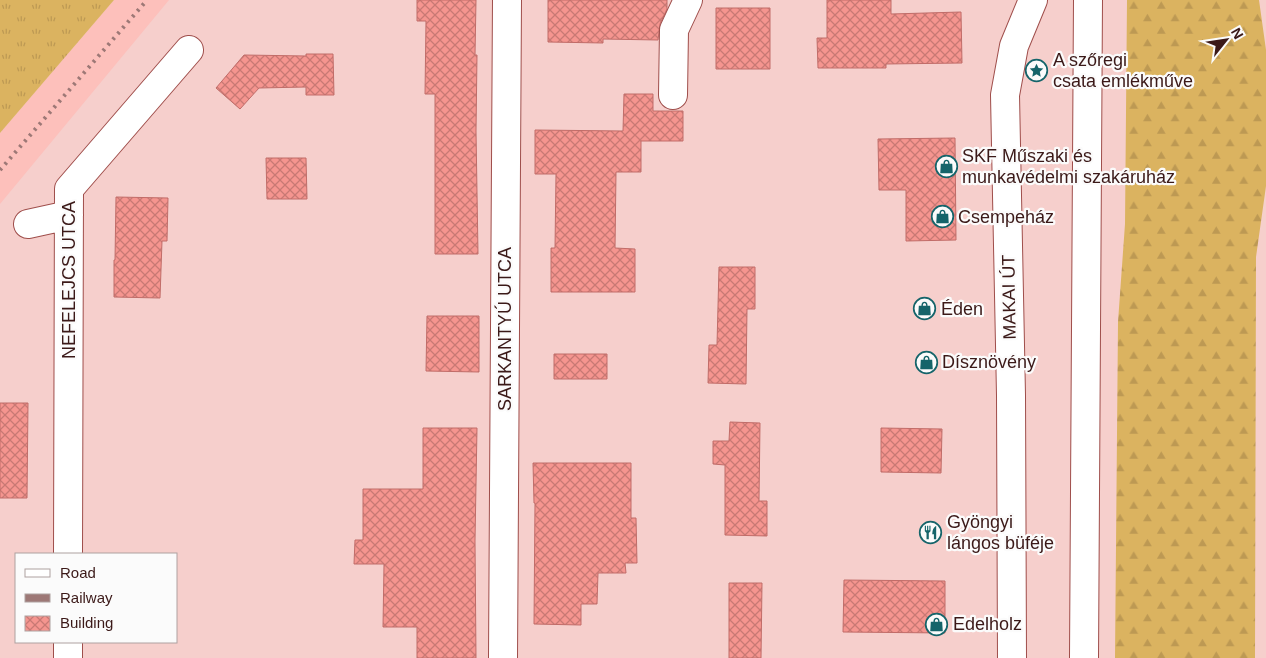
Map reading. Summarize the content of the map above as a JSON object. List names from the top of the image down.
{
  "streets": {
    "street": ["NEFELEJCS UTCA", "MAKAI ÚT", "SARKANTYÚ UTCA"]
  },
  "places": {
    "place": ["A szőregi csata emlékműve"],
    "shop": [
      "SKF Műszaki és munkavédelmi szakáruház",
      "Csempeház",
      "Éden",
      "Dísznövény",
      "Edelholz"
    ],
    "restaurant": ["Gyöngyi lángos büféje"]
  },
  "legend": ["Road", "Railway", "Building"],
  "north": "top right"
}
